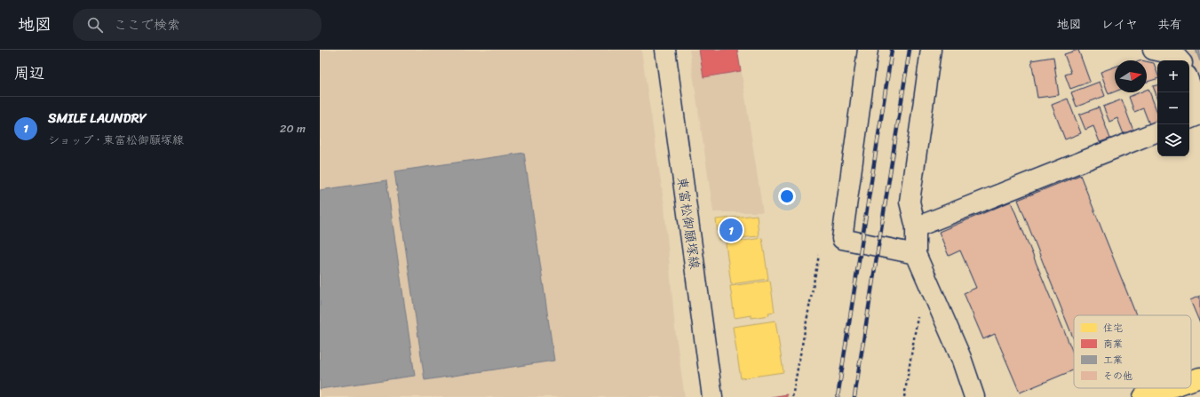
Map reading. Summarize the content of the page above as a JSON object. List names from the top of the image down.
{
  "streets": {
    "street": ["東富松御願塚線"]
  },
  "legend": [
    "住宅",
    "商業",
    "工業",
    "その他"
  ],
  "north": "right",
  "page": {
    "header": "地図",
    "search": "ここで検索",
    "nav": ["地図", "レイヤ", "共有"],
    "heading": "周辺",
    "map_buttons": ["+", "−"],
    "list": [
      {
        "mark": "1",
        "name": "SMILE LAUNDRY",
        "note": "ショップ · 東富松御願塚線",
        "value": "20 m"
      }
    ],
    "pins": "1"
  }
}
